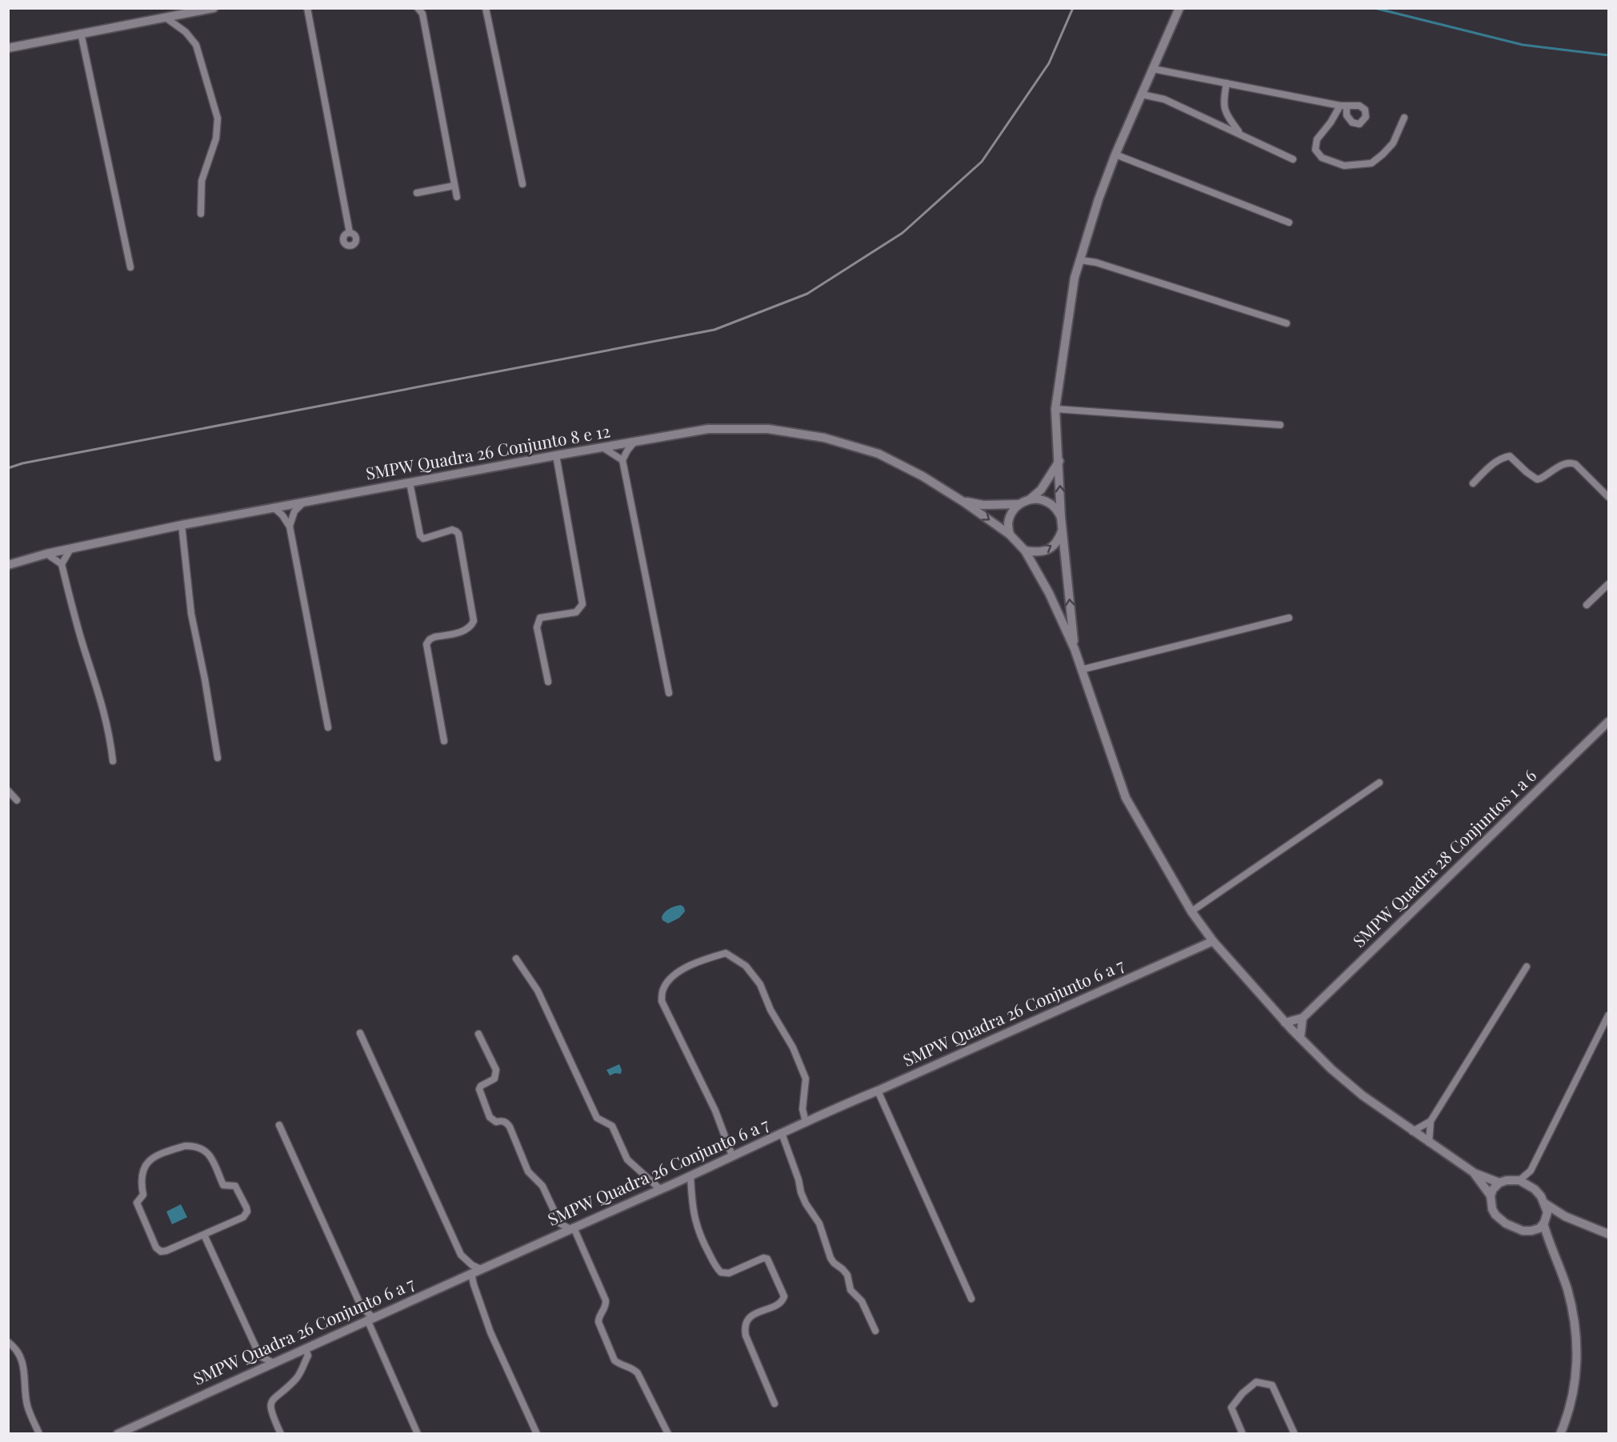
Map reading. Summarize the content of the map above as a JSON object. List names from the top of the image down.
{
  "streets": {
    "street": ["SMPW Quadra 26 Conjunto 8 e 12", "SMPW Quadra 28 Conjuntos 1 a 6", "SMPW Quadra 26 Conjunto 6 a 7"]
  }
}
